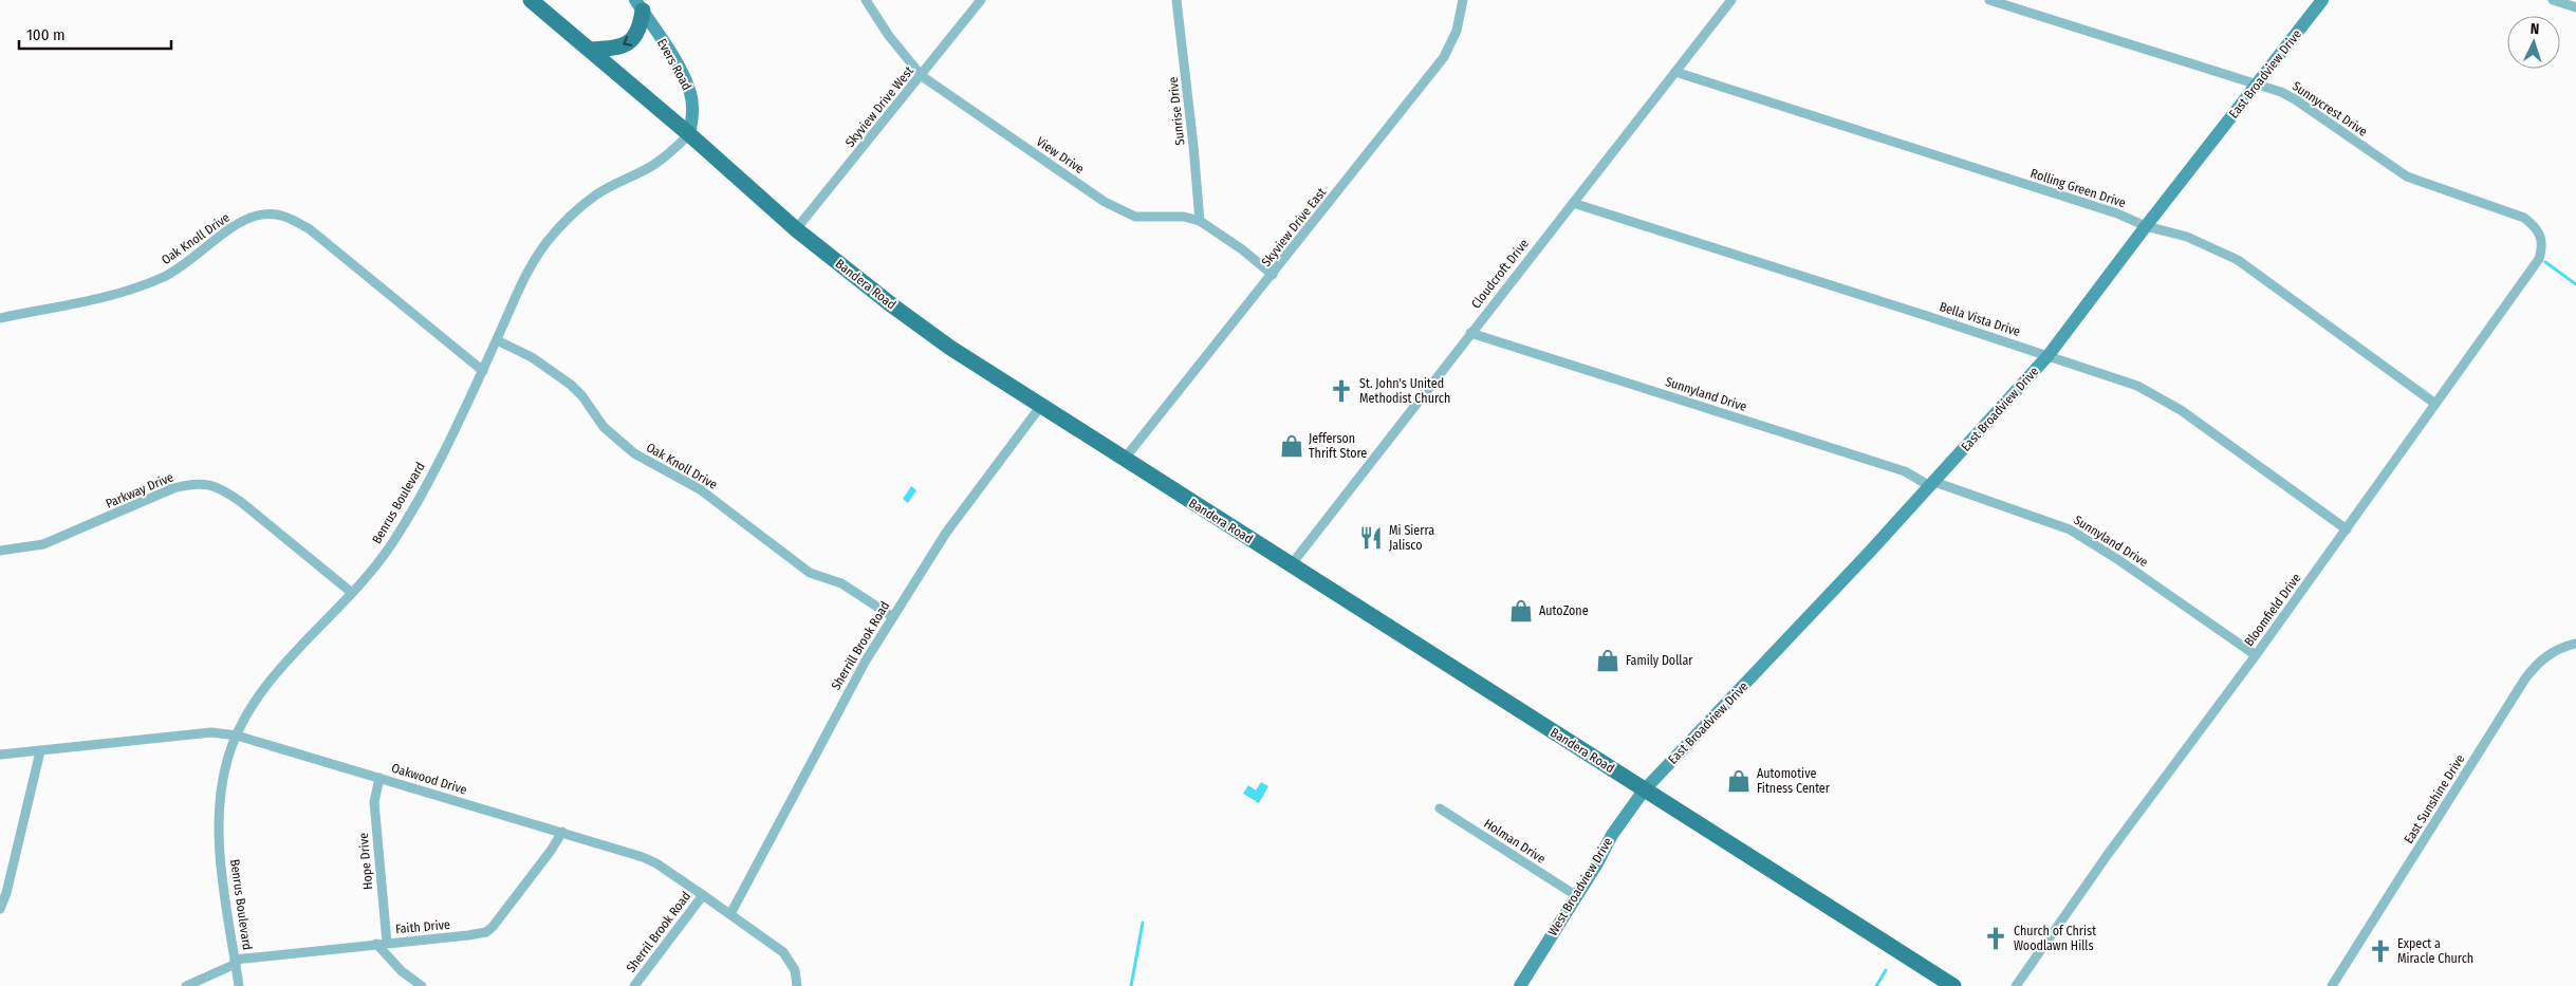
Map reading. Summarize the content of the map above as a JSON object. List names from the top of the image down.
{
  "streets": {
    "main road": ["Bandera Road"],
    "street": [
      "Evers Road",
      "East Broadview Drive",
      "Skyview Drive West",
      "Sunnycrest Drive",
      "Sunrise Drive",
      "View Drive",
      "Rolling Green Drive",
      "Skyview Drive East",
      "Oak Knoll Drive",
      "Cloudcroft Drive",
      "Bella Vista Drive",
      "Sunnyland Drive",
      "Parkway Drive",
      "Benrus Boulevard",
      "Bloomfield Drive",
      "Sherrill Brook Road",
      "Oakwood Drive",
      "East Sunshine Drive",
      "Holman Drive",
      "Hope Drive",
      "West Broadview Drive",
      "Faith Drive",
      "Sherril Brook Road"
    ]
  },
  "crossings": [
    ["Evers Road", "Bandera Road"],
    ["Evers Road", "Benrus Boulevard"],
    ["East Broadview Drive", "Sunnycrest Drive"],
    ["East Broadview Drive", "Rolling Green Drive"],
    ["East Broadview Drive", "Bandera Road"],
    ["East Broadview Drive", "Bella Vista Drive"],
    ["East Broadview Drive", "Sunnyland Drive"],
    ["East Broadview Drive", "West Broadview Drive"],
    ["Skyview Drive West", "View Drive"],
    ["Skyview Drive West", "Bandera Road"],
    ["Sunnycrest Drive", "Bloomfield Drive"],
    ["Sunrise Drive", "View Drive"],
    ["View Drive", "Skyview Drive East"],
    ["Rolling Green Drive", "Cloudcroft Drive"],
    ["Rolling Green Drive", "Bloomfield Drive"],
    ["Skyview Drive East", "Bandera Road"],
    ["Oak Knoll Drive", "Benrus Boulevard"],
    ["Oak Knoll Drive", "Sherrill Brook Road"],
    ["Cloudcroft Drive", "Bandera Road"],
    ["Cloudcroft Drive", "Bella Vista Drive"],
    ["Cloudcroft Drive", "Sunnyland Drive"],
    ["Bandera Road", "Benrus Boulevard"],
    ["Bandera Road", "Sherrill Brook Road"],
    ["Bandera Road", "West Broadview Drive"],
    ["Bella Vista Drive", "Bloomfield Drive"],
    ["Sunnyland Drive", "Bloomfield Drive"],
    ["Parkway Drive", "Benrus Boulevard"],
    ["Benrus Boulevard", "Oakwood Drive"],
    ["Benrus Boulevard", "Faith Drive"],
    ["Sherrill Brook Road", "Oakwood Drive"],
    ["Oakwood Drive", "Hope Drive"],
    ["Oakwood Drive", "Faith Drive"],
    ["Oakwood Drive", "Sherril Brook Road"],
    ["Holman Drive", "West Broadview Drive"],
    ["Hope Drive", "Faith Drive"]
  ],
  "places": {
    "church": ["St. John's United Methodist Church", "Church of Christ Woodlawn Hills", "Expect a Miracle Church"],
    "shop": [
      "Jefferson Thrift Store",
      "AutoZone",
      "Family Dollar",
      "Automotive Fitness Center"
    ],
    "restaurant": ["Mi Sierra Jalisco"]
  },
  "scale_bar": "100 m",
  "north": "top"
}
